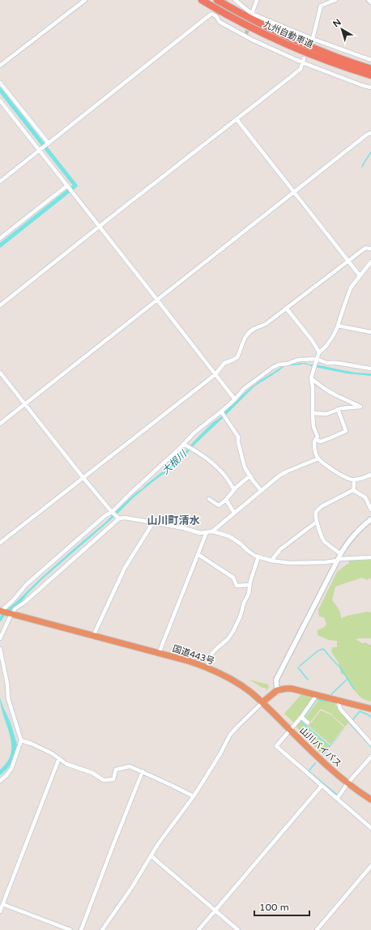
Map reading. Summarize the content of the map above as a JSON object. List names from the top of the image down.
{
  "streets": {
    "highway": ["九州自動車道", "国道443号", "山川バイパス"]
  },
  "crossings": [
    ["国道443号", "山川バイパス"]
  ],
  "districts": ["山川町清水"],
  "water": ["大根川"],
  "scale_bar": "100 m",
  "north": "top left"
}
